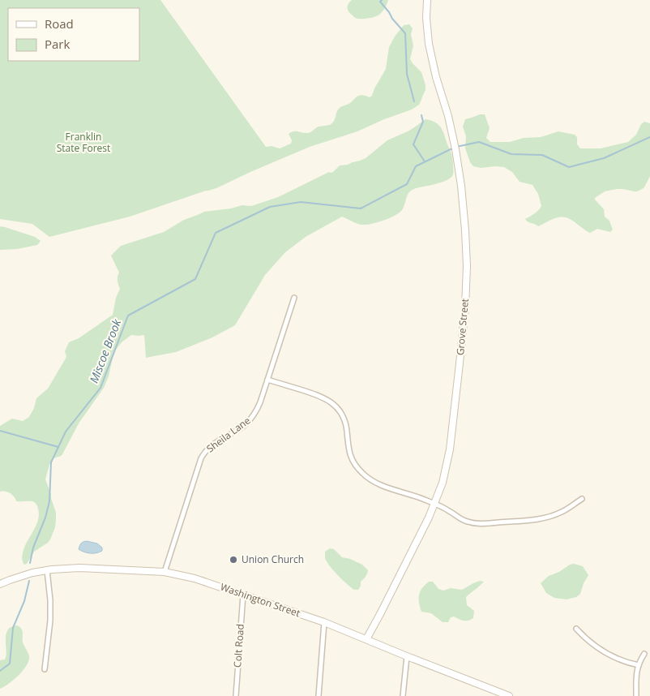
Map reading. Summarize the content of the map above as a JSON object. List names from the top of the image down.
{
  "streets": {
    "main road": ["Grove Street", "Washington Street"],
    "street": ["Sheila Lane", "Colt Road"]
  },
  "crossings": [
    ["Grove Street", "Washington Street"],
    ["Sheila Lane", "Washington Street"],
    ["Washington Street", "Colt Road"]
  ],
  "water": ["Miscoe Brook"],
  "parks": ["Franklin State Forest"],
  "places": ["Union Church"],
  "legend": ["Road", "Park"]
}
